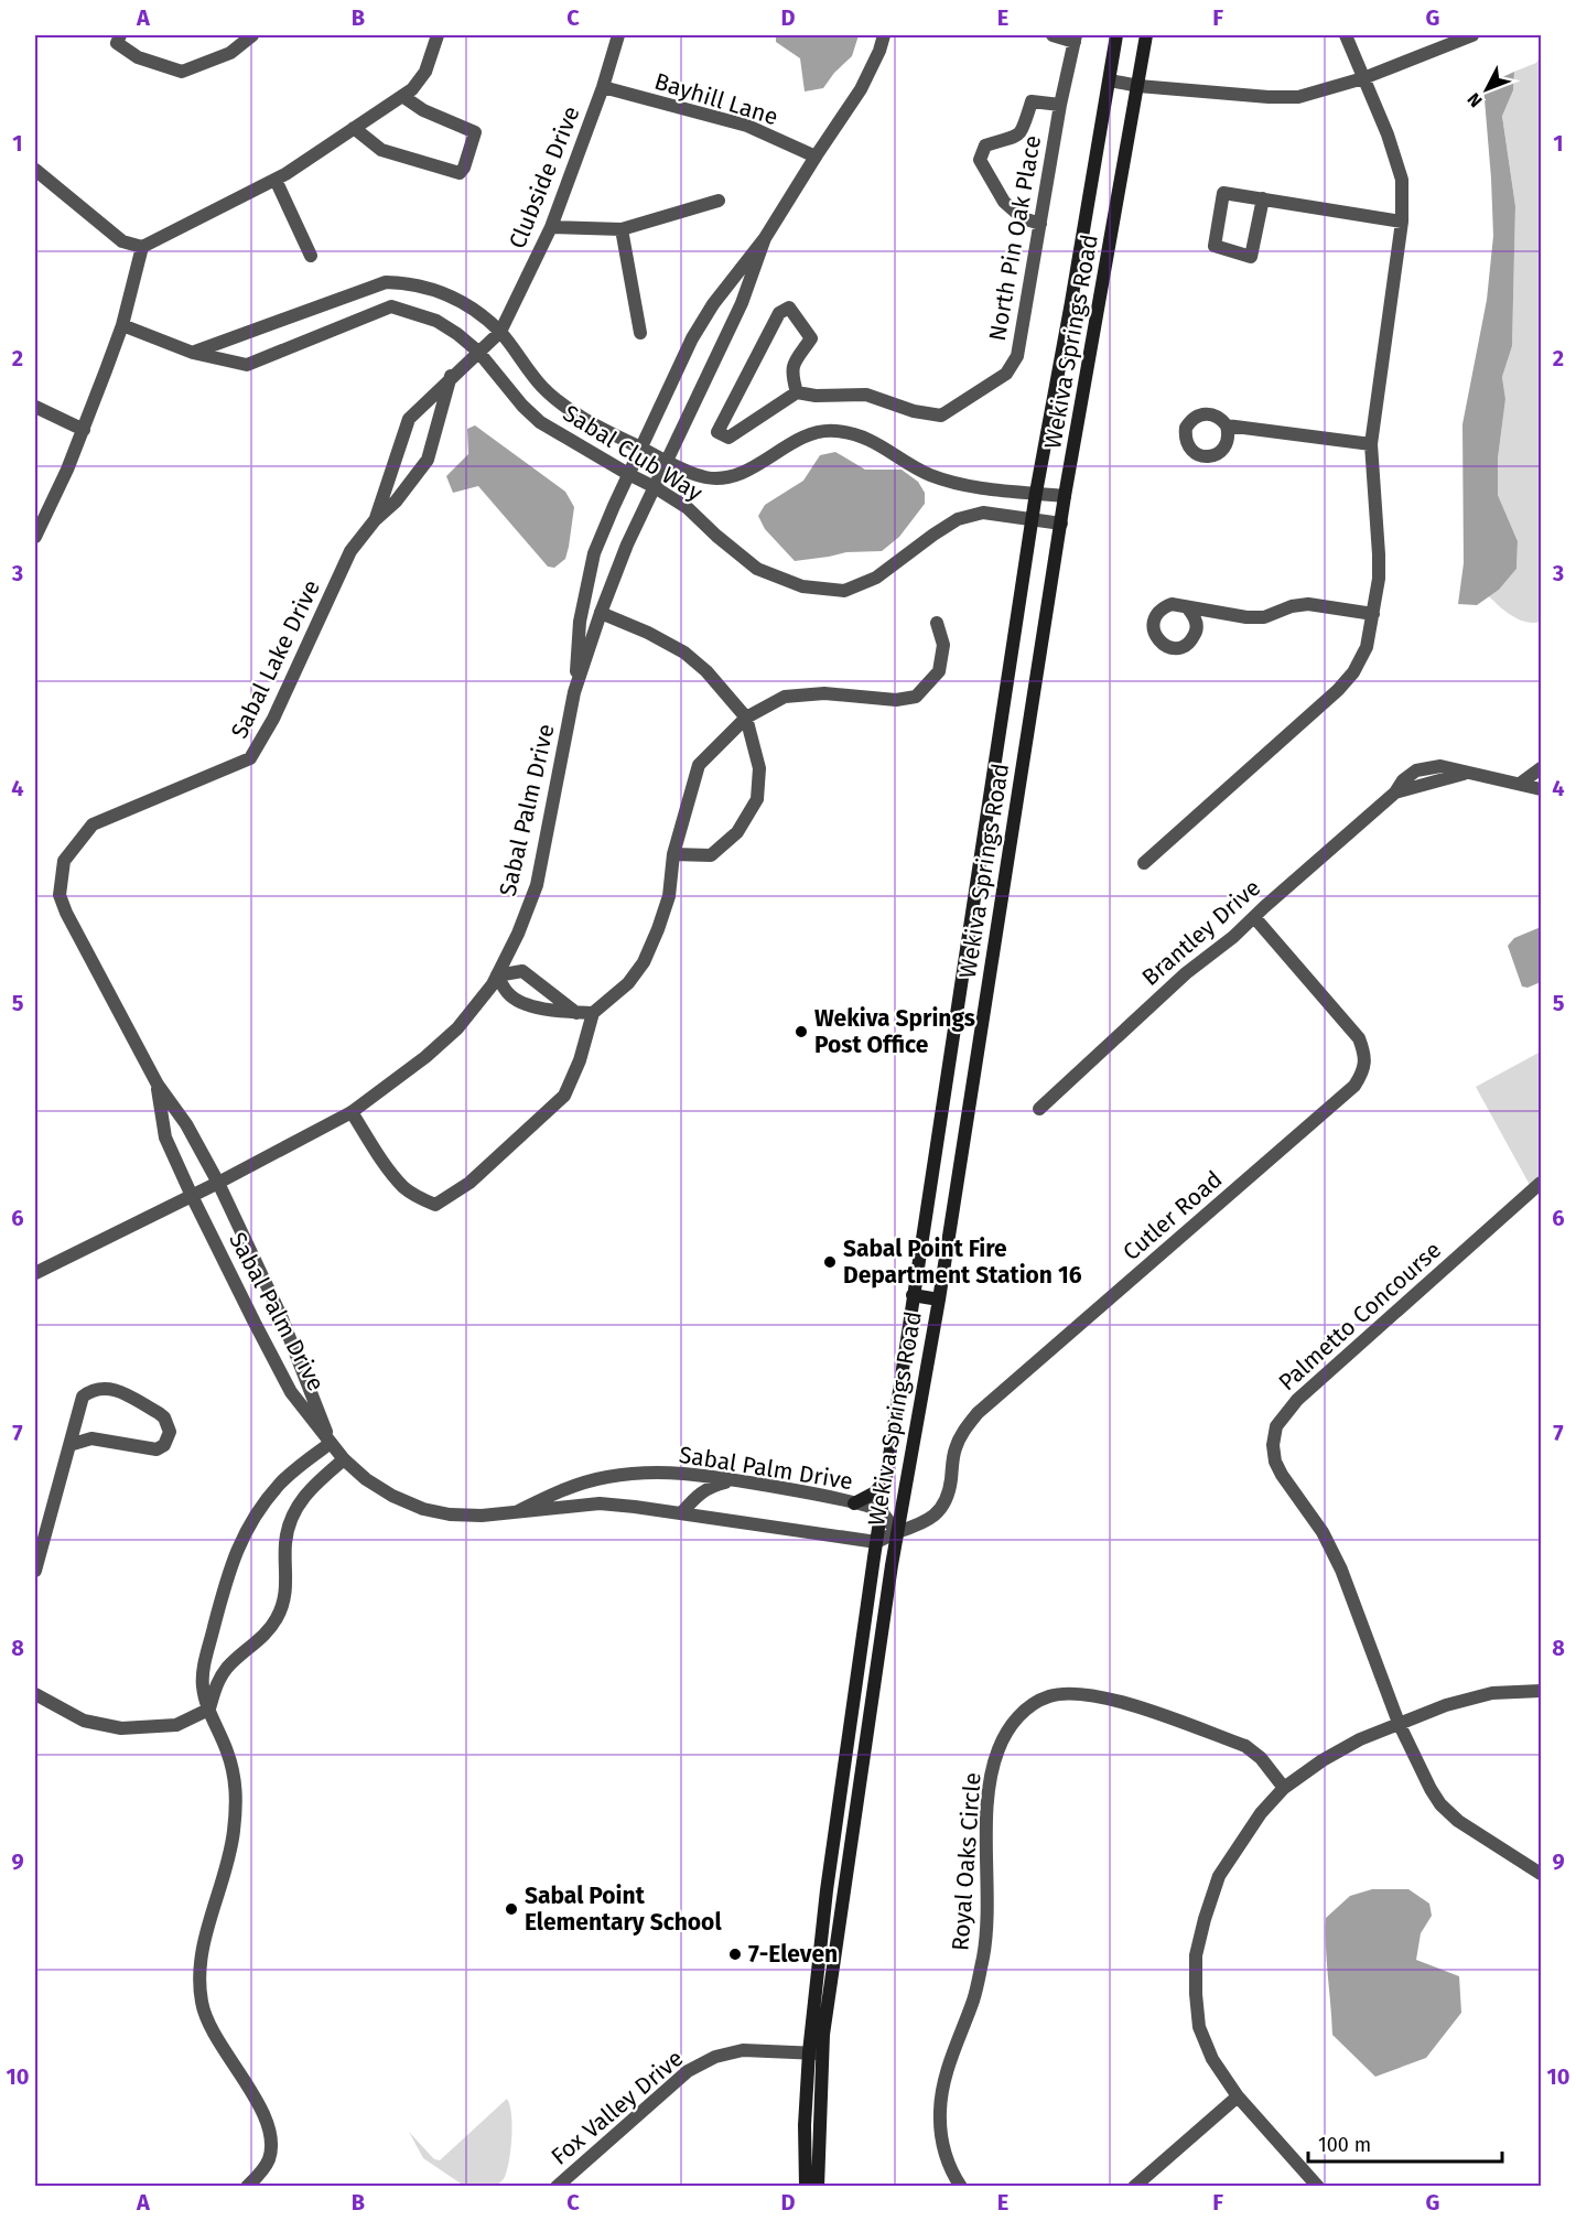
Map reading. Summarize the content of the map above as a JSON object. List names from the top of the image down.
{
  "streets": {
    "main road": ["Wekiva Springs Road"],
    "street": [
      "Bayhill Lane",
      "Clubside Drive",
      "North Pin Oak Place",
      "Sabal Club Way",
      "Sabal Lake Drive",
      "Sabal Palm Drive",
      "Brantley Drive",
      "Cutler Road",
      "Palmetto Concourse",
      "Royal Oaks Circle",
      "Fox Valley Drive"
    ]
  },
  "crossings": [
    ["Bayhill Lane", "Clubside Drive"],
    ["Clubside Drive", "Sabal Club Way"],
    ["Clubside Drive", "Sabal Lake Drive"],
    ["Wekiva Springs Road", "Sabal Club Way"],
    ["Wekiva Springs Road", "Sabal Palm Drive"],
    ["Wekiva Springs Road", "Cutler Road"],
    ["Wekiva Springs Road", "Fox Valley Drive"],
    ["Sabal Club Way", "Sabal Lake Drive"],
    ["Sabal Club Way", "Sabal Palm Drive"],
    ["Sabal Lake Drive", "Sabal Palm Drive"],
    ["Sabal Palm Drive", "Cutler Road"],
    ["Brantley Drive", "Cutler Road"]
  ],
  "places": [
    "Wekiva Springs Post Office",
    "Sabal Point Fire Department Station 16",
    "Sabal Point Elementary School",
    "7-Eleven"
  ],
  "scale_bar": "100 m",
  "north": "bottom left",
  "grid": {
    "columns": [
      "A",
      "B",
      "C",
      "D",
      "E",
      "F",
      "G"
    ],
    "rows": [
      "1",
      "2",
      "3",
      "4",
      "5",
      "6",
      "7",
      "8",
      "9",
      "10"
    ]
  }
}
